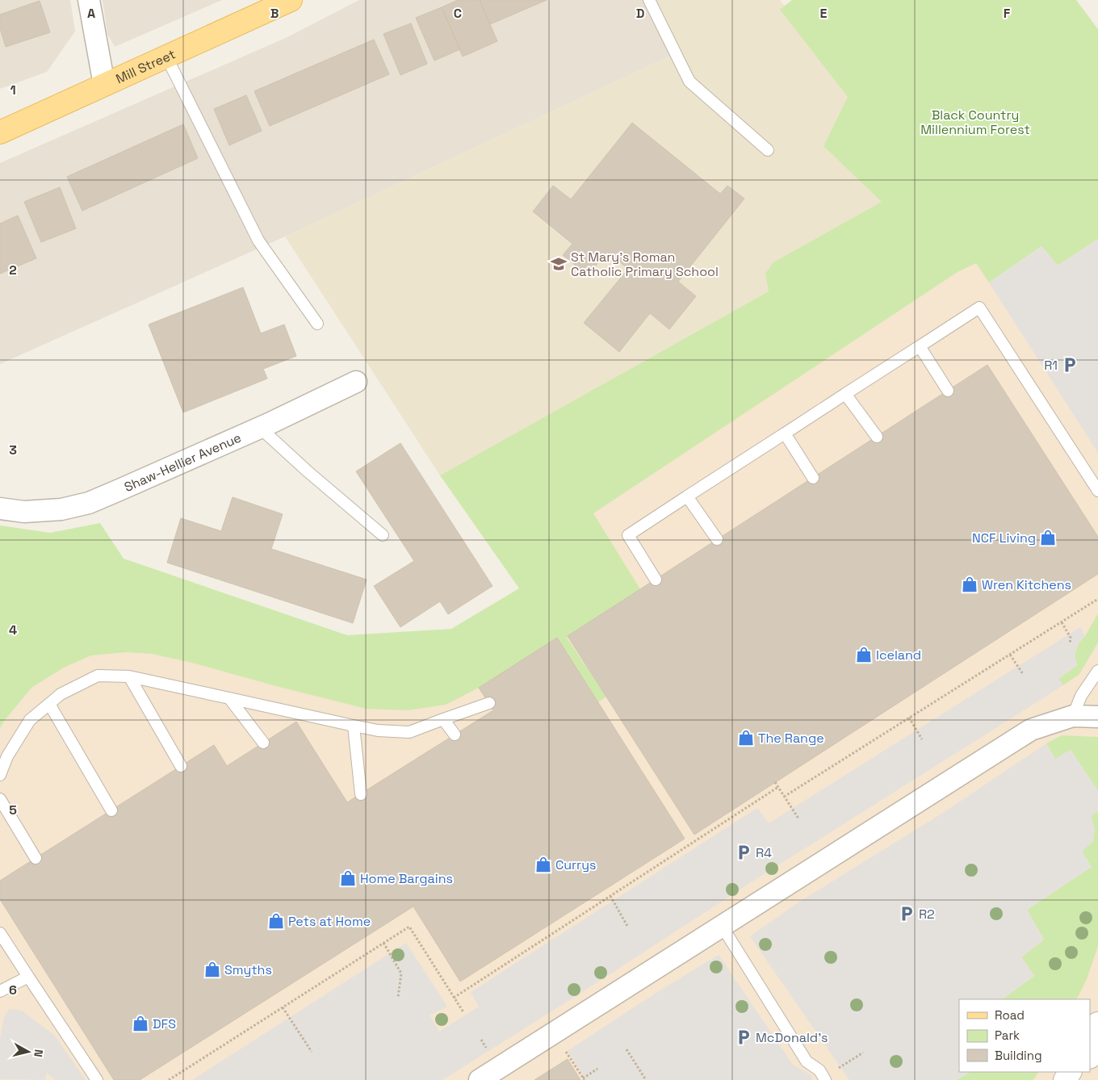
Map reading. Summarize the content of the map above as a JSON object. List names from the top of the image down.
{
  "streets": {
    "main road": ["Mill Street"],
    "street": ["Shaw-Hellier Avenue"]
  },
  "parks": ["Black Country Millennium Forest"],
  "places": {
    "school or university": ["St Mary's Roman Catholic Primary School"],
    "parking": [
      "R1",
      "R4",
      "R2",
      "McDonald's"
    ],
    "shop": [
      "NCF Living",
      "Wren Kitchens",
      "Iceland",
      "The Range",
      "Currys",
      "Home Bargains",
      "Pets at Home",
      "Smyths",
      "DFS"
    ]
  },
  "legend": ["Road", "Park", "Building"],
  "north": "right",
  "grid": {
    "columns": [
      "A",
      "B",
      "C",
      "D",
      "E",
      "F"
    ],
    "rows": [
      "1",
      "2",
      "3",
      "4",
      "5",
      "6"
    ]
  }
}
